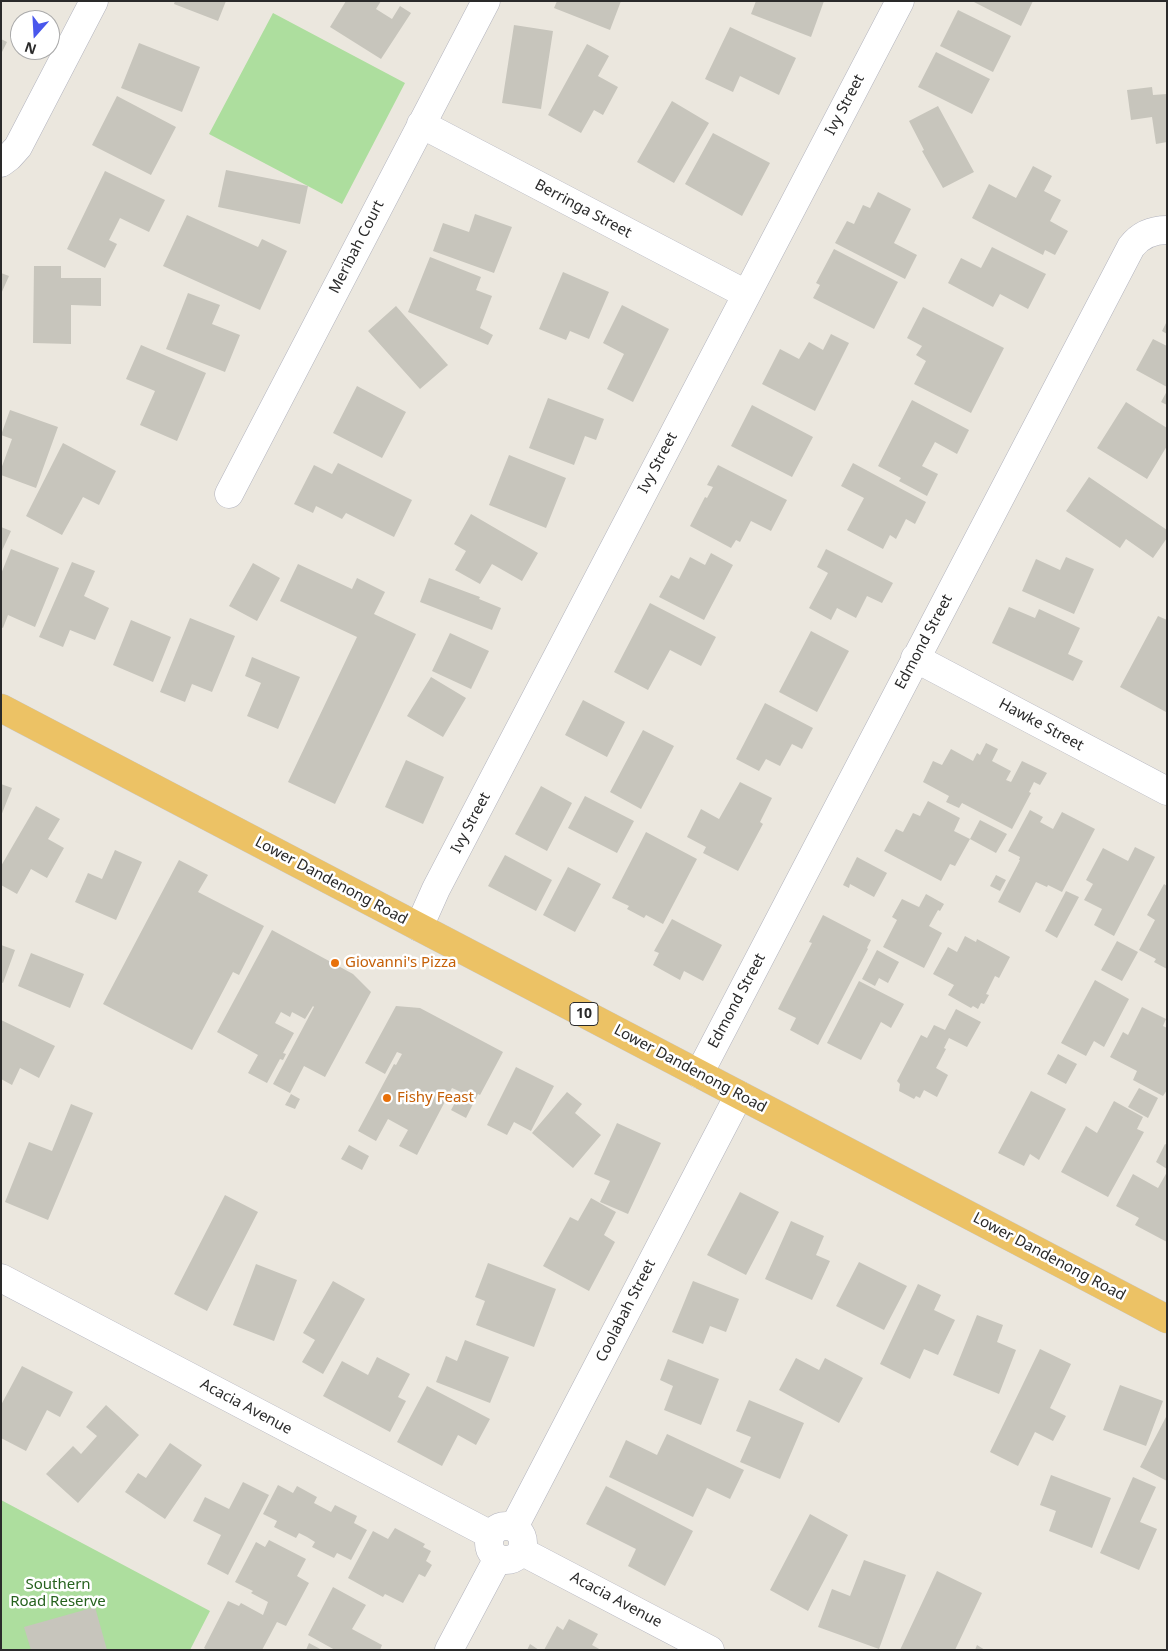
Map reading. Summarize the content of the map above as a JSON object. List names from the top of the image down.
{
  "streets": {
    "highway": ["Lower Dandenong Road", "10"],
    "street": [
      "Ivy Street",
      "Berringa Street",
      "Meribah Court",
      "Edmond Street",
      "Hawke Street",
      "Coolabah Street",
      "Acacia Avenue"
    ]
  },
  "crossings": [
    ["Ivy Street", "Berringa Street"],
    ["Ivy Street", "Lower Dandenong Road"],
    ["Berringa Street", "Meribah Court"],
    ["Edmond Street", "Hawke Street"],
    ["Edmond Street", "Lower Dandenong Road"],
    ["Lower Dandenong Road", "Coolabah Street"],
    ["Coolabah Street", "Acacia Avenue"]
  ],
  "parks": ["Southern Road Reserve"],
  "places": ["Giovanni's Pizza", "Fishy Feast"],
  "north": "bottom"
}
